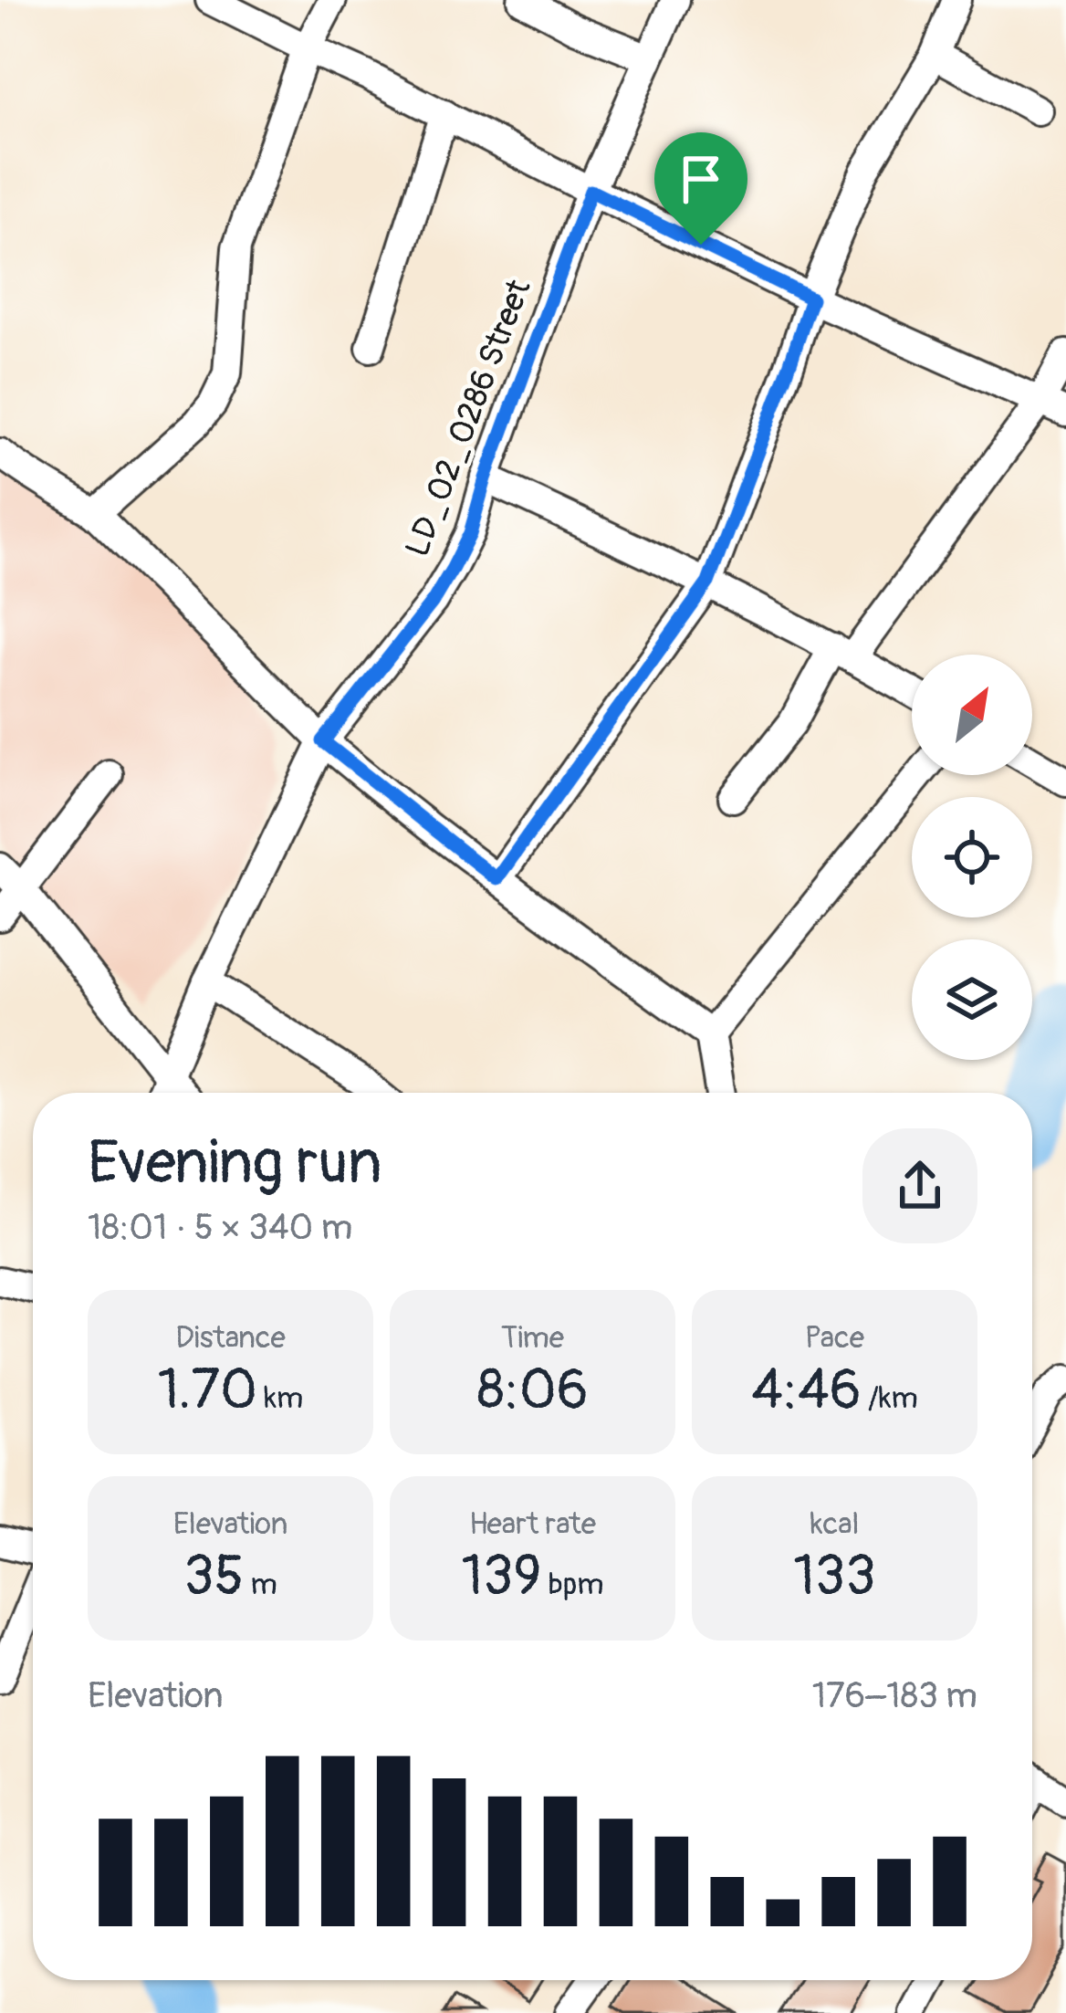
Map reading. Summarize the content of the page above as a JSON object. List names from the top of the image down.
{
  "streets": {
    "street": ["LD_02_0286 Street"]
  },
  "north": "top right",
  "page": {
    "heading": ["Evening run", "18:01 · 5 × 340 m"],
    "stats": [
      ["Distance", "1.70 km"],
      ["Time", "8:06"],
      ["Pace", "4:46 /km"],
      ["Elevation", "35 m"],
      ["Heart rate", "139 bpm"],
      ["kcal", "133"]
    ],
    "chart": ["Elevation", "176–183 m"]
  }
}
